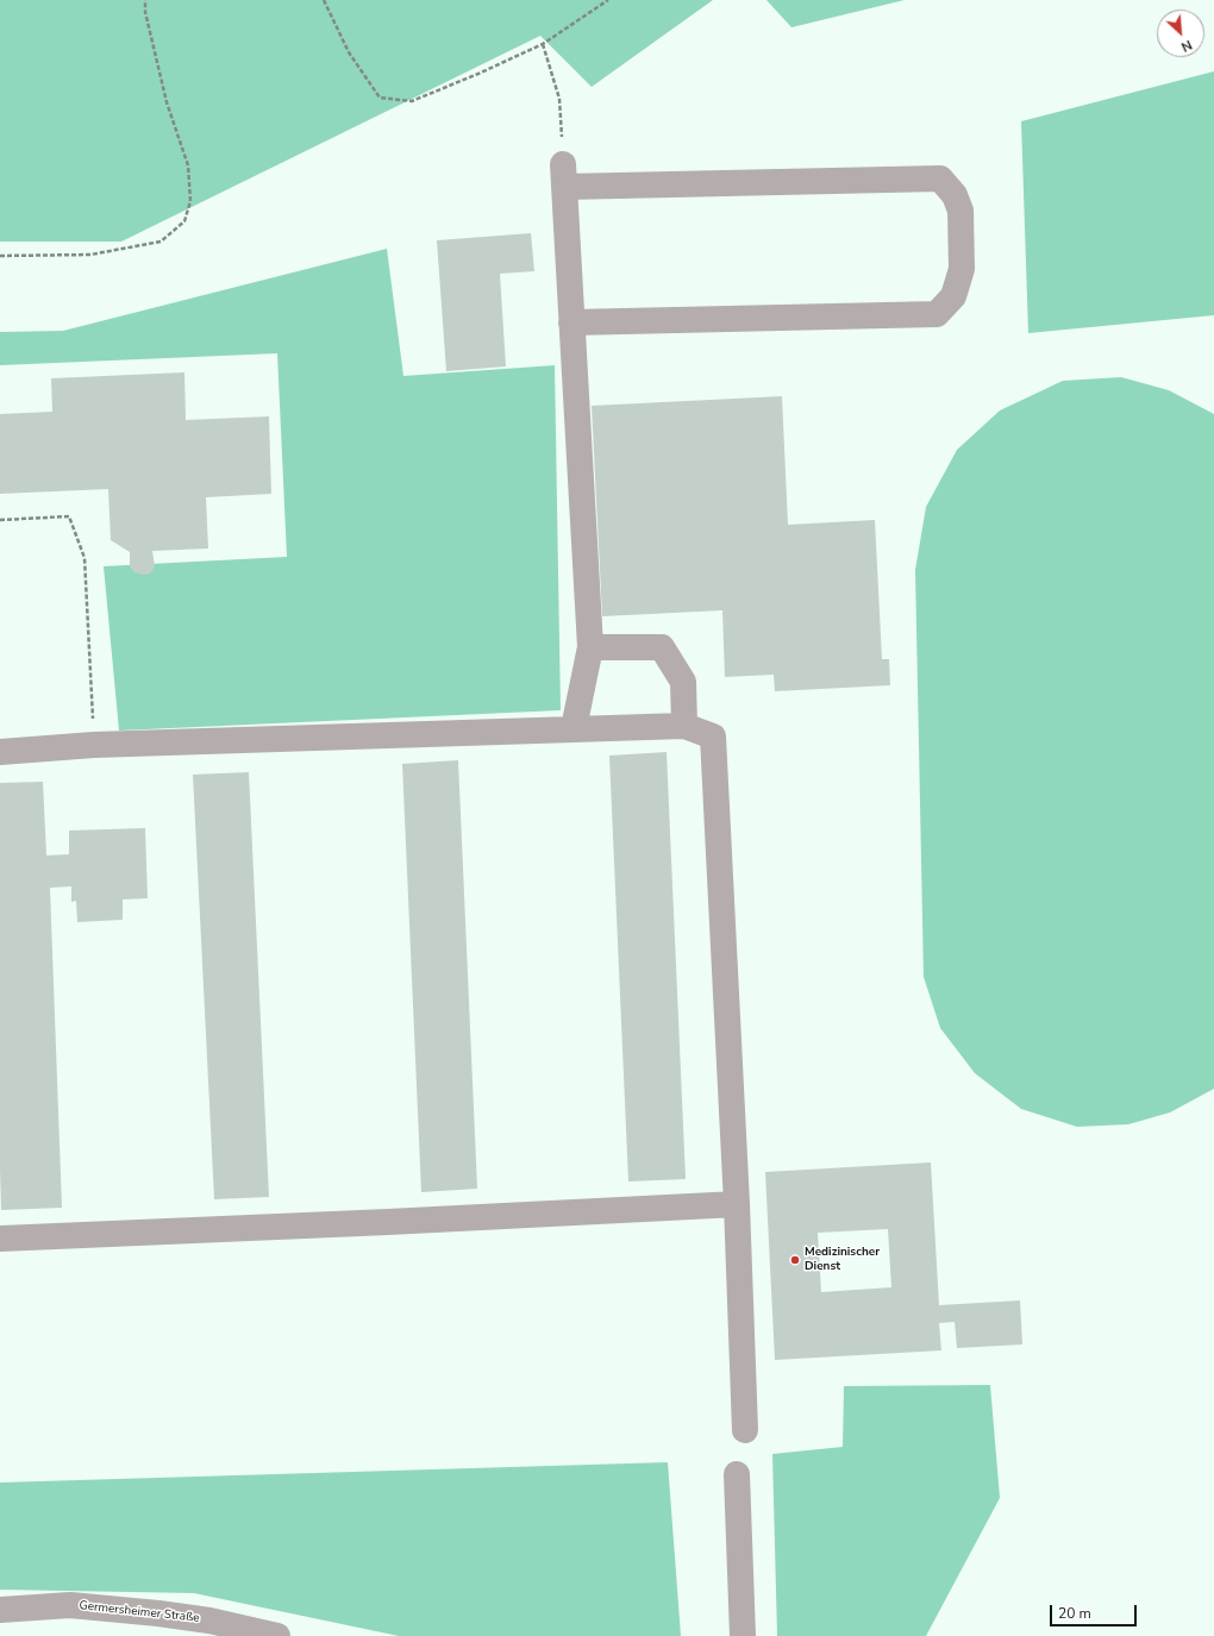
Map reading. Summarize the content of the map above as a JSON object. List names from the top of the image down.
{
  "streets": {
    "street": ["Germersheimer Straße"]
  },
  "places": ["Medizinischer Dienst"],
  "scale_bar": "20 m",
  "north": "bottom right"
}
